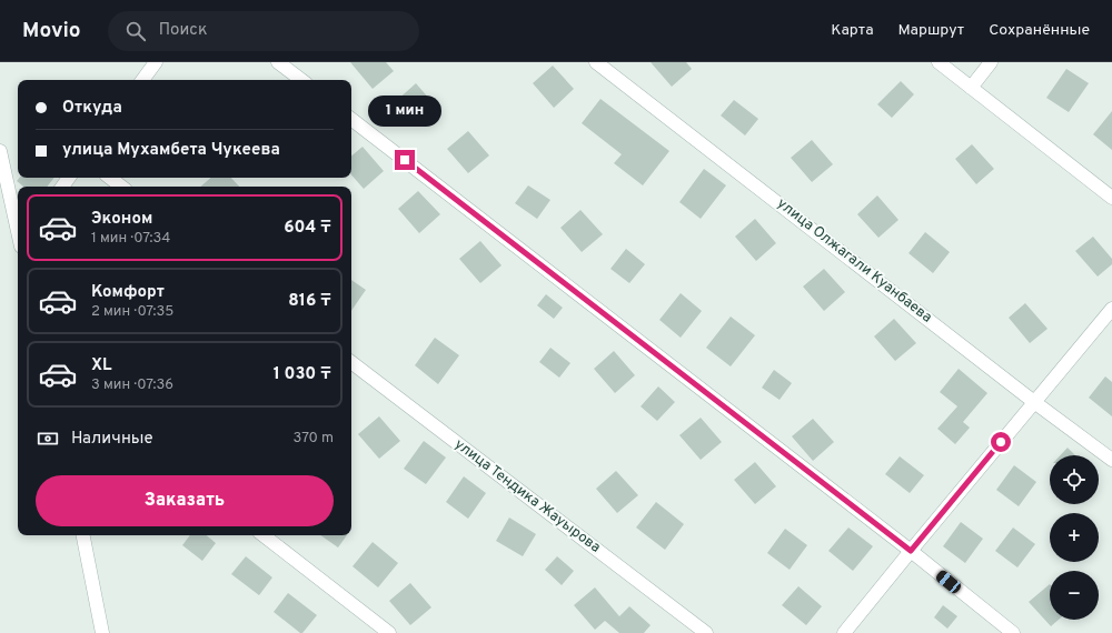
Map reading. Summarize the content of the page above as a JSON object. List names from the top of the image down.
{
  "streets": {
    "street": ["улица Олжагали Куанбаева", "улица Тендика Жауырова"]
  },
  "page": {
    "header": "Movio",
    "search": "Поиск",
    "nav": ["Карта", "Маршрут", "Сохранённые"],
    "banner": ["Откуда", "улица Мухамбета Чукеева"],
    "bubble": "1 мин",
    "list": [
      {
        "name": "Эконом",
        "note": "1 мин · 07:34",
        "value": "604 ₸"
      },
      {
        "name": "Комфорт",
        "note": "2 мин · 07:35",
        "value": "816 ₸"
      },
      {
        "name": "XL",
        "note": "3 мин · 07:36",
        "value": "1 030 ₸"
      }
    ],
    "pay": ["Наличные", "370 m"],
    "map_buttons": ["+", "−"],
    "buttons": "Заказать"
  }
}
